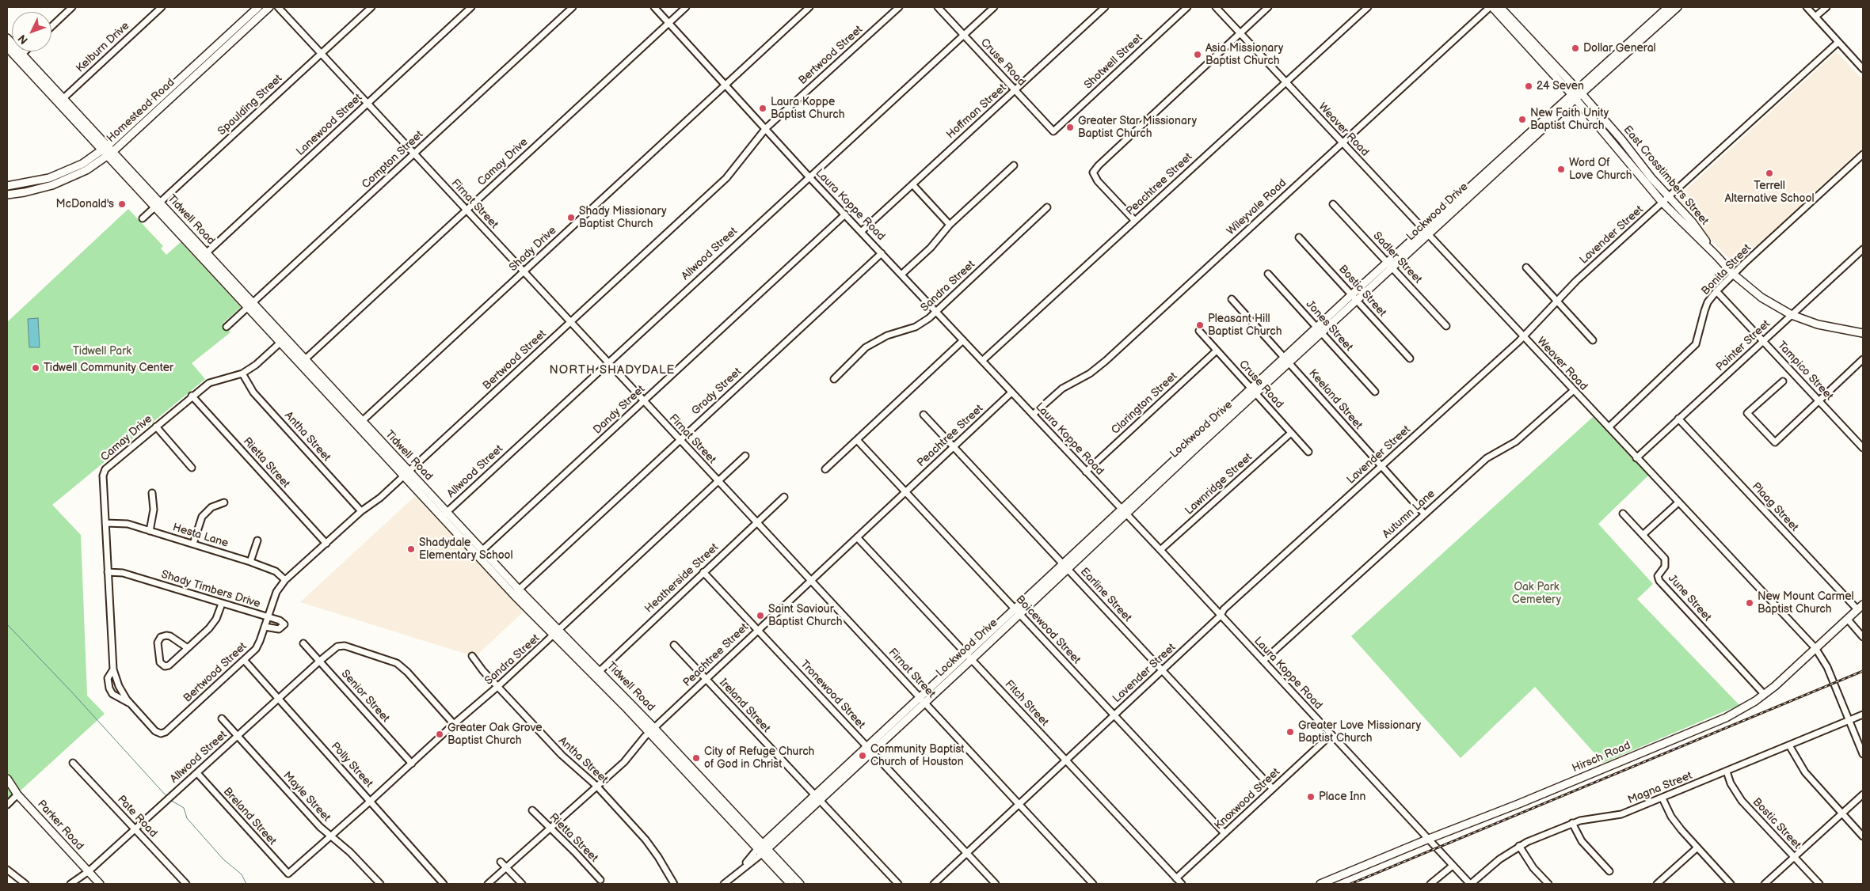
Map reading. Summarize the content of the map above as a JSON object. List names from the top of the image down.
{
  "streets": {
    "main road": [
      "Homestead Road",
      "East Crosstimbers Street",
      "Lockwood Drive",
      "Tidwell Road",
      "Hirsch Road",
      "Parker Road"
    ],
    "street": [
      "Kelburn Drive",
      "Bertwood Street",
      "Shotwell Street",
      "Cruse Road",
      "Spaulding Street",
      "Hoffman Street",
      "Lanewood Street",
      "Weaver Road",
      "Compton Street",
      "Camay Drive",
      "Peachtree Street",
      "Firnat Street",
      "Laura Koppe Road",
      "Wileyvale Road",
      "Lavender Street",
      "Shady Drive",
      "Allwood Street",
      "Sadler Street",
      "Bonita Street",
      "Sandra Street",
      "Bostic Street",
      "Jones Street",
      "Pointer Street",
      "Tampico Street",
      "Grady Street",
      "Keeland Street",
      "Clarington Street",
      "Dandy Street",
      "Antha Street",
      "Rietta Street",
      "Lawnridge Street",
      "Plaag Street",
      "Autumn Lane",
      "Hesta Lane",
      "Heatherside Street",
      "Shady Timbers Drive",
      "Earline Street",
      "June Street",
      "Boicewood Street",
      "Tronewood Street",
      "Senior Street",
      "Fitch Street",
      "Ireland Street",
      "Polly Street",
      "Magna Street",
      "Mayle Street",
      "Knoxwood Street",
      "Pate Road",
      "Breland Street"
    ]
  },
  "crossings": [
    ["Kelburn Drive", "Tidwell Road"],
    ["Bertwood Street", "Camay Drive"],
    ["Bertwood Street", "Firnat Street"],
    ["Bertwood Street", "Laura Koppe Road"],
    ["Bertwood Street", "Tidwell Road"],
    ["Bertwood Street", "Antha Street"],
    ["Bertwood Street", "Rietta Street"],
    ["Bertwood Street", "Hesta Lane"],
    ["Bertwood Street", "Shady Timbers Drive"],
    ["Bertwood Street", "Polly Street"],
    ["Shotwell Street", "Cruse Road"],
    ["Cruse Road", "Hoffman Street"],
    ["Cruse Road", "Lockwood Drive"],
    ["Cruse Road", "Allwood Street"],
    ["Cruse Road", "Clarington Street"],
    ["Cruse Road", "Lawnridge Street"],
    ["Spaulding Street", "Firnat Street"],
    ["Spaulding Street", "Tidwell Road"],
    ["Homestead Road", "Tidwell Road"],
    ["Hoffman Street", "Laura Koppe Road"],
    ["Lanewood Street", "Firnat Street"],
    ["Lanewood Street", "Tidwell Road"],
    ["Weaver Road", "Peachtree Street"],
    ["Weaver Road", "Wileyvale Road"],
    ["Weaver Road", "Lockwood Drive"],
    ["Weaver Road", "Lavender Street"],
    ["Weaver Road", "Bonita Street"],
    ["Weaver Road", "Pointer Street"],
    ["Weaver Road", "Autumn Lane"],
    ["Weaver Road", "Hirsch Road"],
    ["Weaver Road", "Magna Street"],
    ["Compton Street", "Firnat Street"],
    ["Compton Street", "Tidwell Road"],
    ["Camay Drive", "Firnat Street"],
    ["Camay Drive", "Laura Koppe Road"],
    ["Camay Drive", "Tidwell Road"],
    ["Camay Drive", "Antha Street"],
    ["Camay Drive", "Rietta Street"],
    ["Camay Drive", "Hesta Lane"],
    ["Camay Drive", "Shady Timbers Drive"],
    ["East Crosstimbers Street", "Wileyvale Road"],
    ["East Crosstimbers Street", "Lockwood Drive"],
    ["East Crosstimbers Street", "Lavender Street"],
    ["East Crosstimbers Street", "Bonita Street"],
    ["East Crosstimbers Street", "Pointer Street"],
    ["Peachtree Street", "Firnat Street"],
    ["Peachtree Street", "Laura Koppe Road"],
    ["Peachtree Street", "Tidwell Road"],
    ["Peachtree Street", "Antha Street"],
    ["Peachtree Street", "Rietta Street"],
    ["Peachtree Street", "Earline Street"],
    ["Peachtree Street", "Boicewood Street"],
    ["Peachtree Street", "Tronewood Street"],
    ["Peachtree Street", "Fitch Street"],
    ["Peachtree Street", "Ireland Street"],
    ["Firnat Street", "Lockwood Drive"],
    ["Firnat Street", "Lavender Street"],
    ["Firnat Street", "Shady Drive"],
    ["Firnat Street", "Allwood Street"],
    ["Firnat Street", "Sandra Street"],
    ["Firnat Street", "Grady Street"],
    ["Firnat Street", "Dandy Street"],
    ["Firnat Street", "Heatherside Street"],
    ["Laura Koppe Road", "Wileyvale Road"],
    ["Laura Koppe Road", "Lockwood Drive"],
    ["Laura Koppe Road", "Lavender Street"],
    ["Laura Koppe Road", "Shady Drive"],
    ["Laura Koppe Road", "Allwood Street"],
    ["Laura Koppe Road", "Sandra Street"],
    ["Laura Koppe Road", "Grady Street"],
    ["Laura Koppe Road", "Clarington Street"],
    ["Laura Koppe Road", "Dandy Street"],
    ["Laura Koppe Road", "Lawnridge Street"],
    ["Laura Koppe Road", "Autumn Lane"],
    ["Laura Koppe Road", "Hirsch Road"],
    ["Laura Koppe Road", "Magna Street"],
    ["Laura Koppe Road", "Knoxwood Street"],
    ["Lockwood Drive", "Tidwell Road"],
    ["Lockwood Drive", "Sadler Street"],
    ["Lockwood Drive", "Bostic Street"],
    ["Lockwood Drive", "Jones Street"],
    ["Lockwood Drive", "Keeland Street"],
    ["Lockwood Drive", "Earline Street"],
    ["Lockwood Drive", "Boicewood Street"],
    ["Lockwood Drive", "Tronewood Street"],
    ["Lockwood Drive", "Fitch Street"],
    ["Lockwood Drive", "Ireland Street"],
    ["Tidwell Road", "Shady Drive"],
    ["Tidwell Road", "Allwood Street"],
    ["Tidwell Road", "Sandra Street"],
    ["Tidwell Road", "Grady Street"],
    ["Tidwell Road", "Dandy Street"],
    ["Tidwell Road", "Heatherside Street"],
    ["Lavender Street", "Keeland Street"],
    ["Lavender Street", "Earline Street"],
    ["Lavender Street", "Boicewood Street"],
    ["Lavender Street", "Tronewood Street"],
    ["Lavender Street", "Fitch Street"],
    ["Allwood Street", "Sandra Street"],
    ["Allwood Street", "Senior Street"],
    ["Allwood Street", "Polly Street"],
    ["Allwood Street", "Mayle Street"],
    ["Allwood Street", "Pate Road"],
    ["Allwood Street", "Breland Street"],
    ["Allwood Street", "Parker Road"],
    ["Bonita Street", "Tampico Street"],
    ["Sandra Street", "Antha Street"],
    ["Sandra Street", "Senior Street"],
    ["Sandra Street", "Polly Street"],
    ["Sandra Street", "Mayle Street"],
    ["Sandra Street", "Breland Street"],
    ["Bostic Street", "Magna Street"],
    ["Pointer Street", "Tampico Street"],
    ["Pointer Street", "Plaag Street"],
    ["Keeland Street", "Autumn Lane"],
    ["Plaag Street", "Hirsch Road"],
    ["Heatherside Street", "Tronewood Street"],
    ["Earline Street", "Knoxwood Street"],
    ["June Street", "Hirsch Road"],
    ["Boicewood Street", "Knoxwood Street"],
    ["Fitch Street", "Knoxwood Street"]
  ],
  "districts": ["NORTH SHADYDALE"],
  "parks": ["Tidwell Park", "Oak Park Cemetery"],
  "places": [
    "Dollar General",
    "Asia Missionary Baptist Church",
    "24 Seven",
    "Laura Koppe Baptist Church",
    "New Faith Unity Baptist Church",
    "Greater Star Missionary Baptist Church",
    "Word Of Love Church",
    "Terrell Alternative School",
    "McDonald's",
    "Shady Missionary Baptist Church",
    "Pleasant Hill Baptist Church",
    "Tidwell Community Center",
    "Shadydale Elementary School",
    "New Mount Carmel Baptist Church",
    "Saint Saviour Baptist Church",
    "Greater Love Missionary Baptist Church",
    "Greater Oak Grove Baptist Church",
    "Community Baptist Church of Houston",
    "City of Refuge Church of God in Christ",
    "Place Inn"
  ],
  "north": "bottom left"
}
